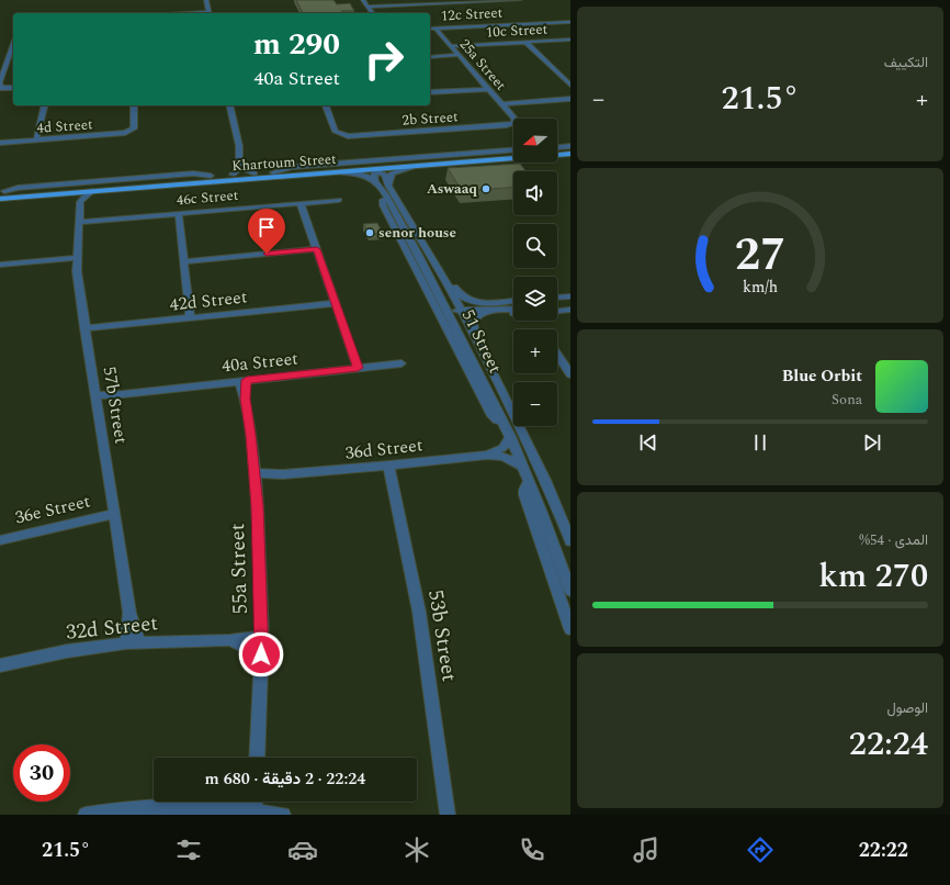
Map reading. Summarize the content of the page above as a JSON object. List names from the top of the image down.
{
  "streets": {
    "main road": ["Khartoum Street"],
    "street": [
      "12c Street",
      "10c Street",
      "25a Street",
      "2b Street",
      "4d Street",
      "46c Street",
      "42d Street",
      "51 Street",
      "40a Street",
      "57b Street",
      "36d Street",
      "36e Street",
      "55a Street",
      "32d Street",
      "53b Street"
    ]
  },
  "crossings": [
    ["12c Street", "25a Street"],
    ["10c Street", "25a Street"],
    ["25a Street", "2b Street"],
    ["Khartoum Street", "51 Street"],
    ["46c Street", "57b Street"],
    ["42d Street", "57b Street"],
    ["51 Street", "36d Street"],
    ["40a Street", "57b Street"],
    ["40a Street", "55a Street"],
    ["57b Street", "36e Street"],
    ["57b Street", "32d Street"],
    ["36d Street", "55a Street"],
    ["36d Street", "53b Street"],
    ["55a Street", "32d Street"]
  ],
  "places": ["Aswaaq", "senor house"],
  "north": "left",
  "page": {
    "tile": [
      "التكييف",
      ["المدى · 54%", "270 km"],
      ["الوصول", "22:24"]
    ],
    "turn": ["290 m", "40a Street"],
    "heat": ["−", "21.5°", "+"],
    "map_buttons": ["+", "−"],
    "song": ["Blue Orbit", "Sona"],
    "limit": "30",
    "trip": "22:24 · 2 دقيقة · 680 m",
    "tabs": ["22:22", "21.5°"],
    "gauge": ["27", "km/h"]
  }
}
